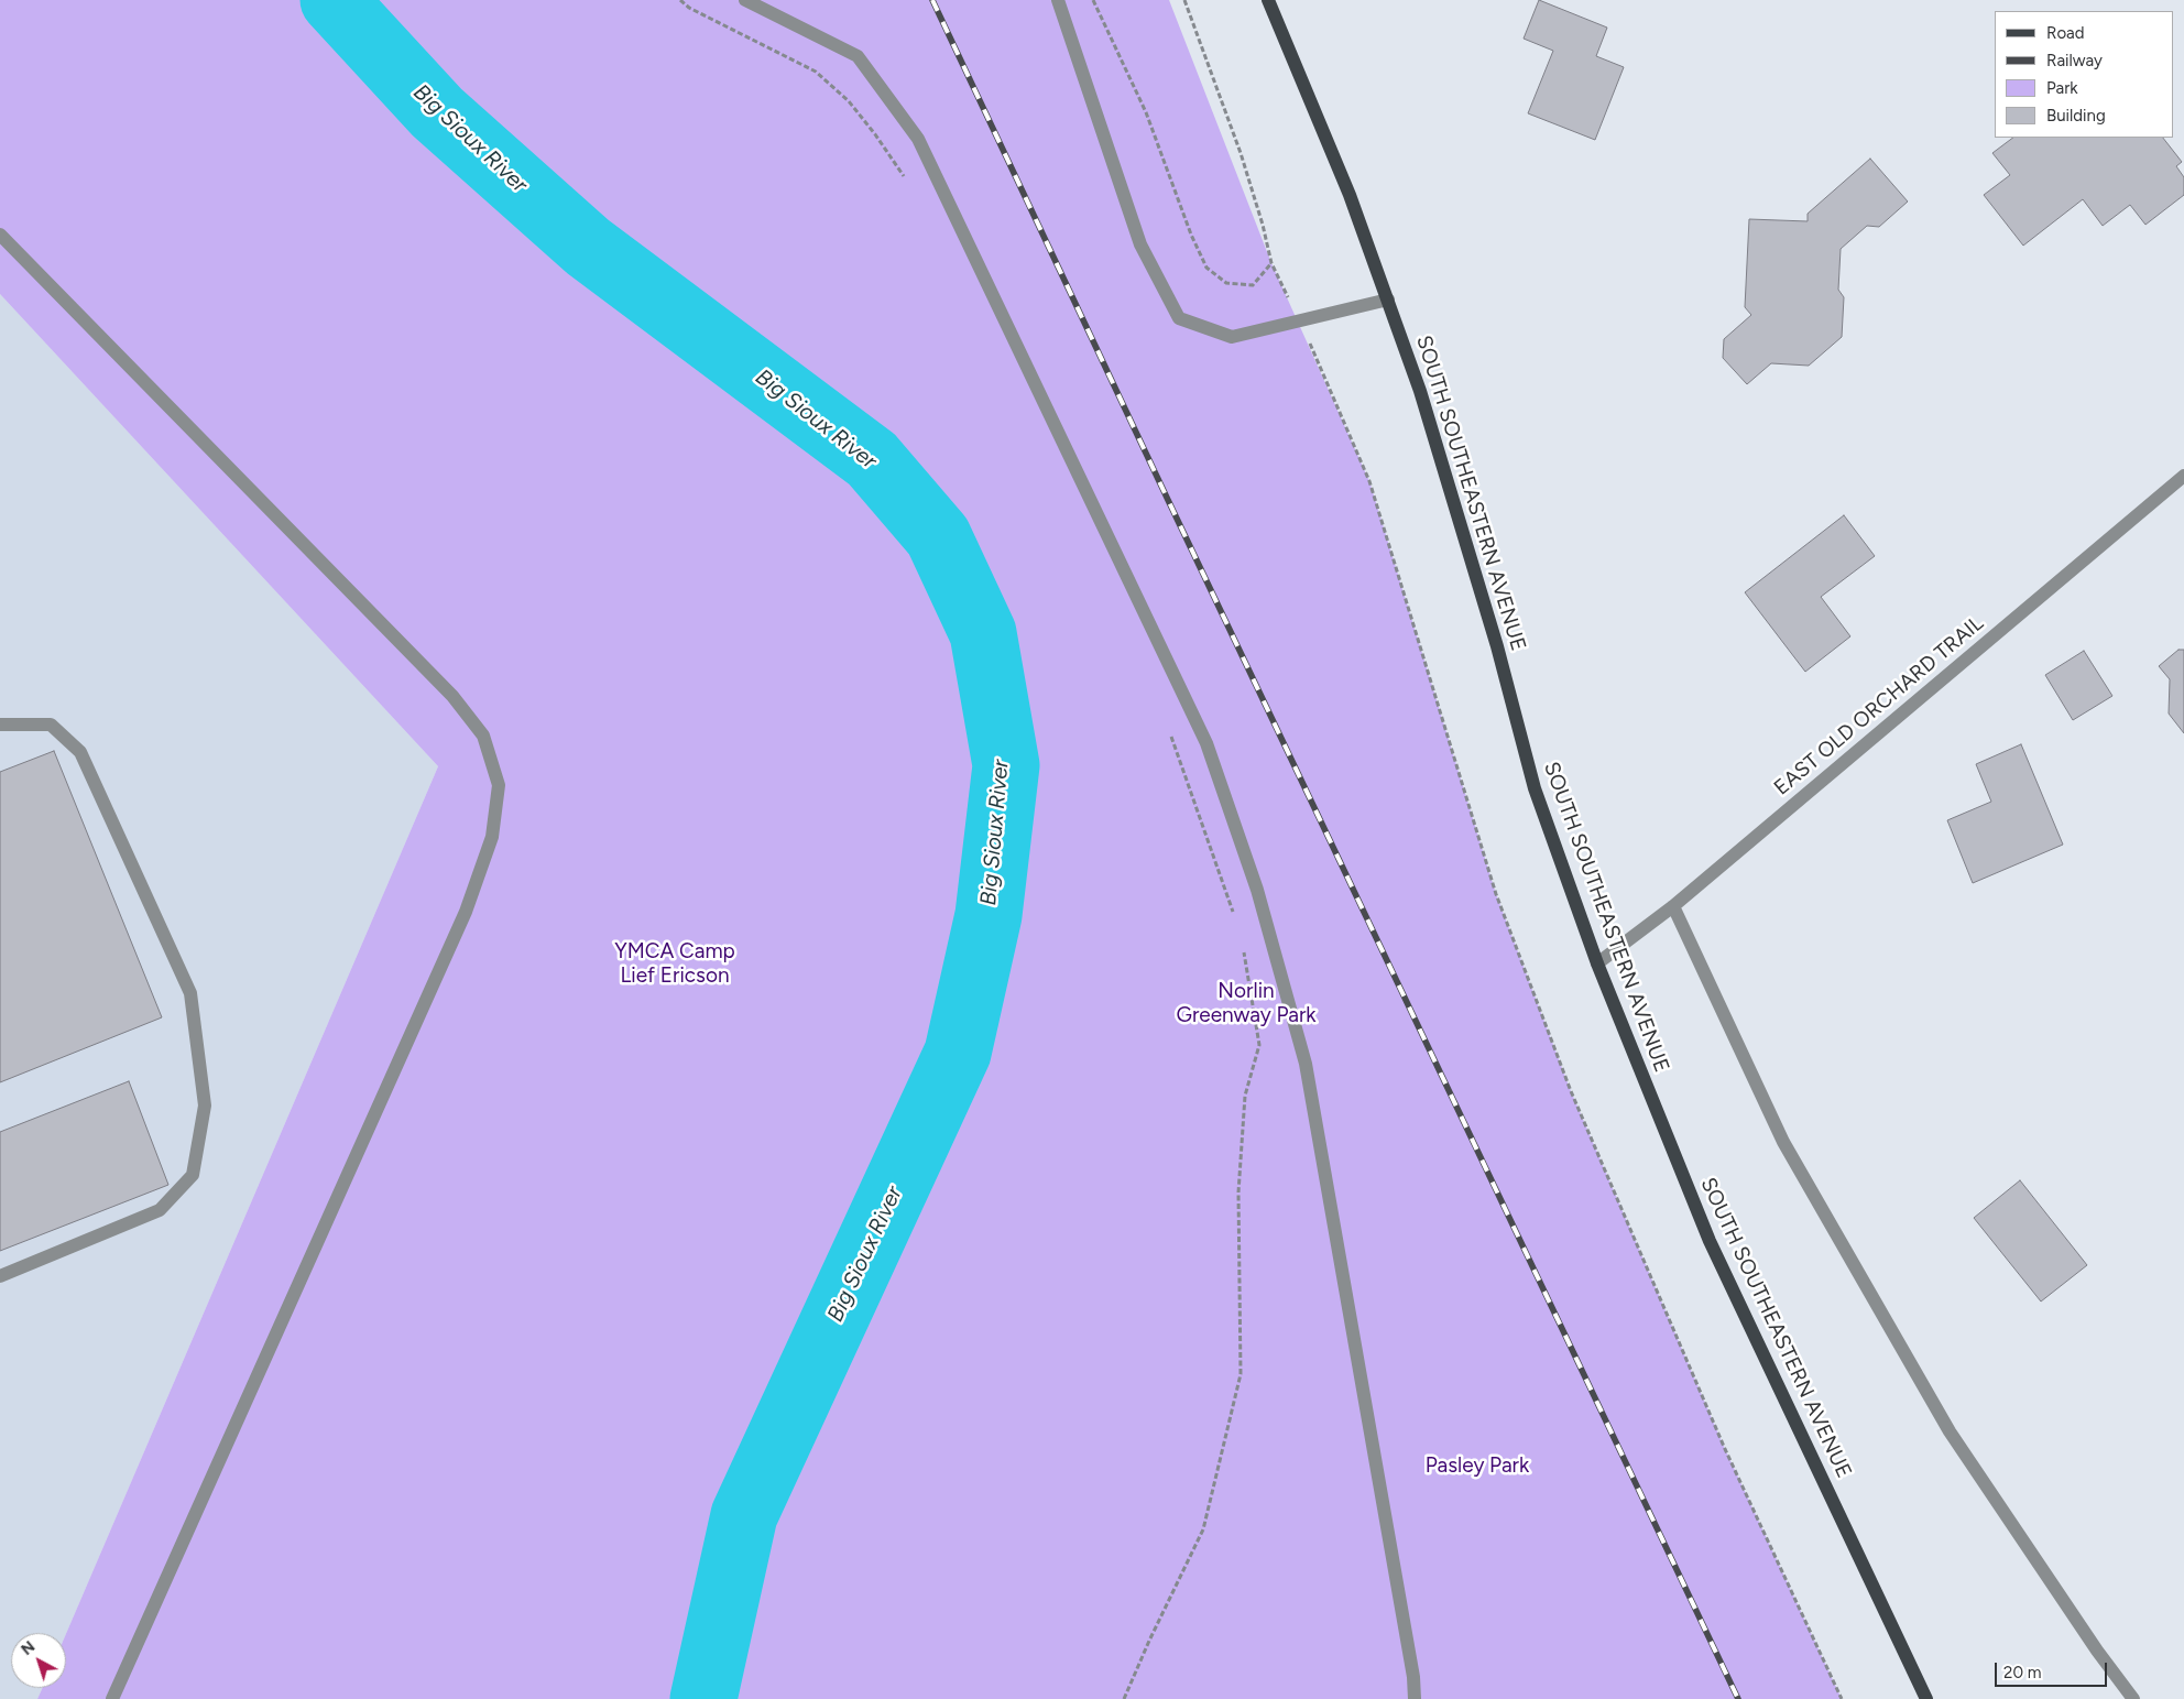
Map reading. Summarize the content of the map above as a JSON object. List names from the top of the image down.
{
  "streets": {
    "main road": ["SOUTH SOUTHEASTERN AVENUE"],
    "street": ["EAST OLD ORCHARD TRAIL"]
  },
  "crossings": [
    ["SOUTH SOUTHEASTERN AVENUE", "EAST OLD ORCHARD TRAIL"]
  ],
  "water": ["Big Sioux River"],
  "parks": ["YMCA Camp Lief Ericson", "Norlin Greenway Park", "Pasley Park"],
  "legend": [
    "Road",
    "Railway",
    "Park",
    "Building"
  ],
  "scale_bar": "20 m",
  "north": "top left"
}
